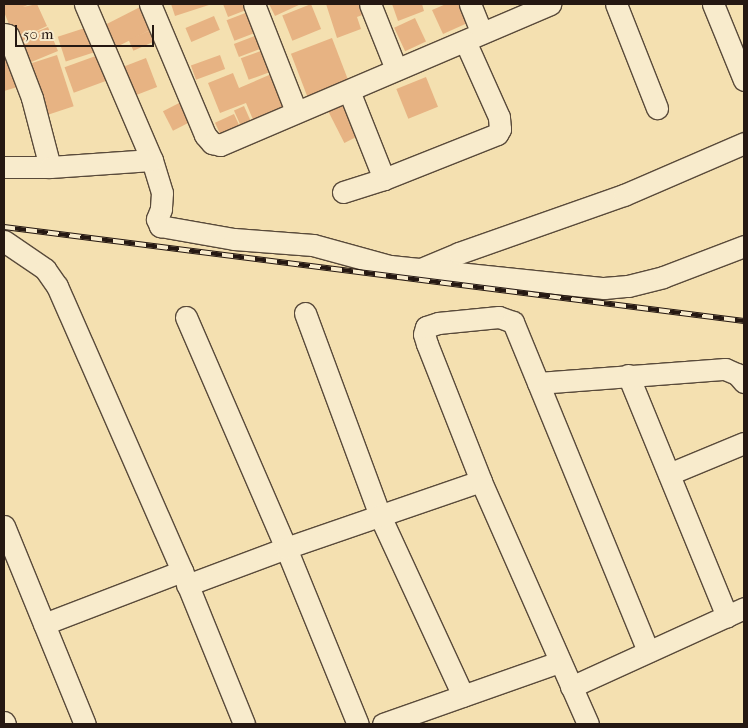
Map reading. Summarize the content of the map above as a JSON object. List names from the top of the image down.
{
  "scale_bar": "50 m"
}
